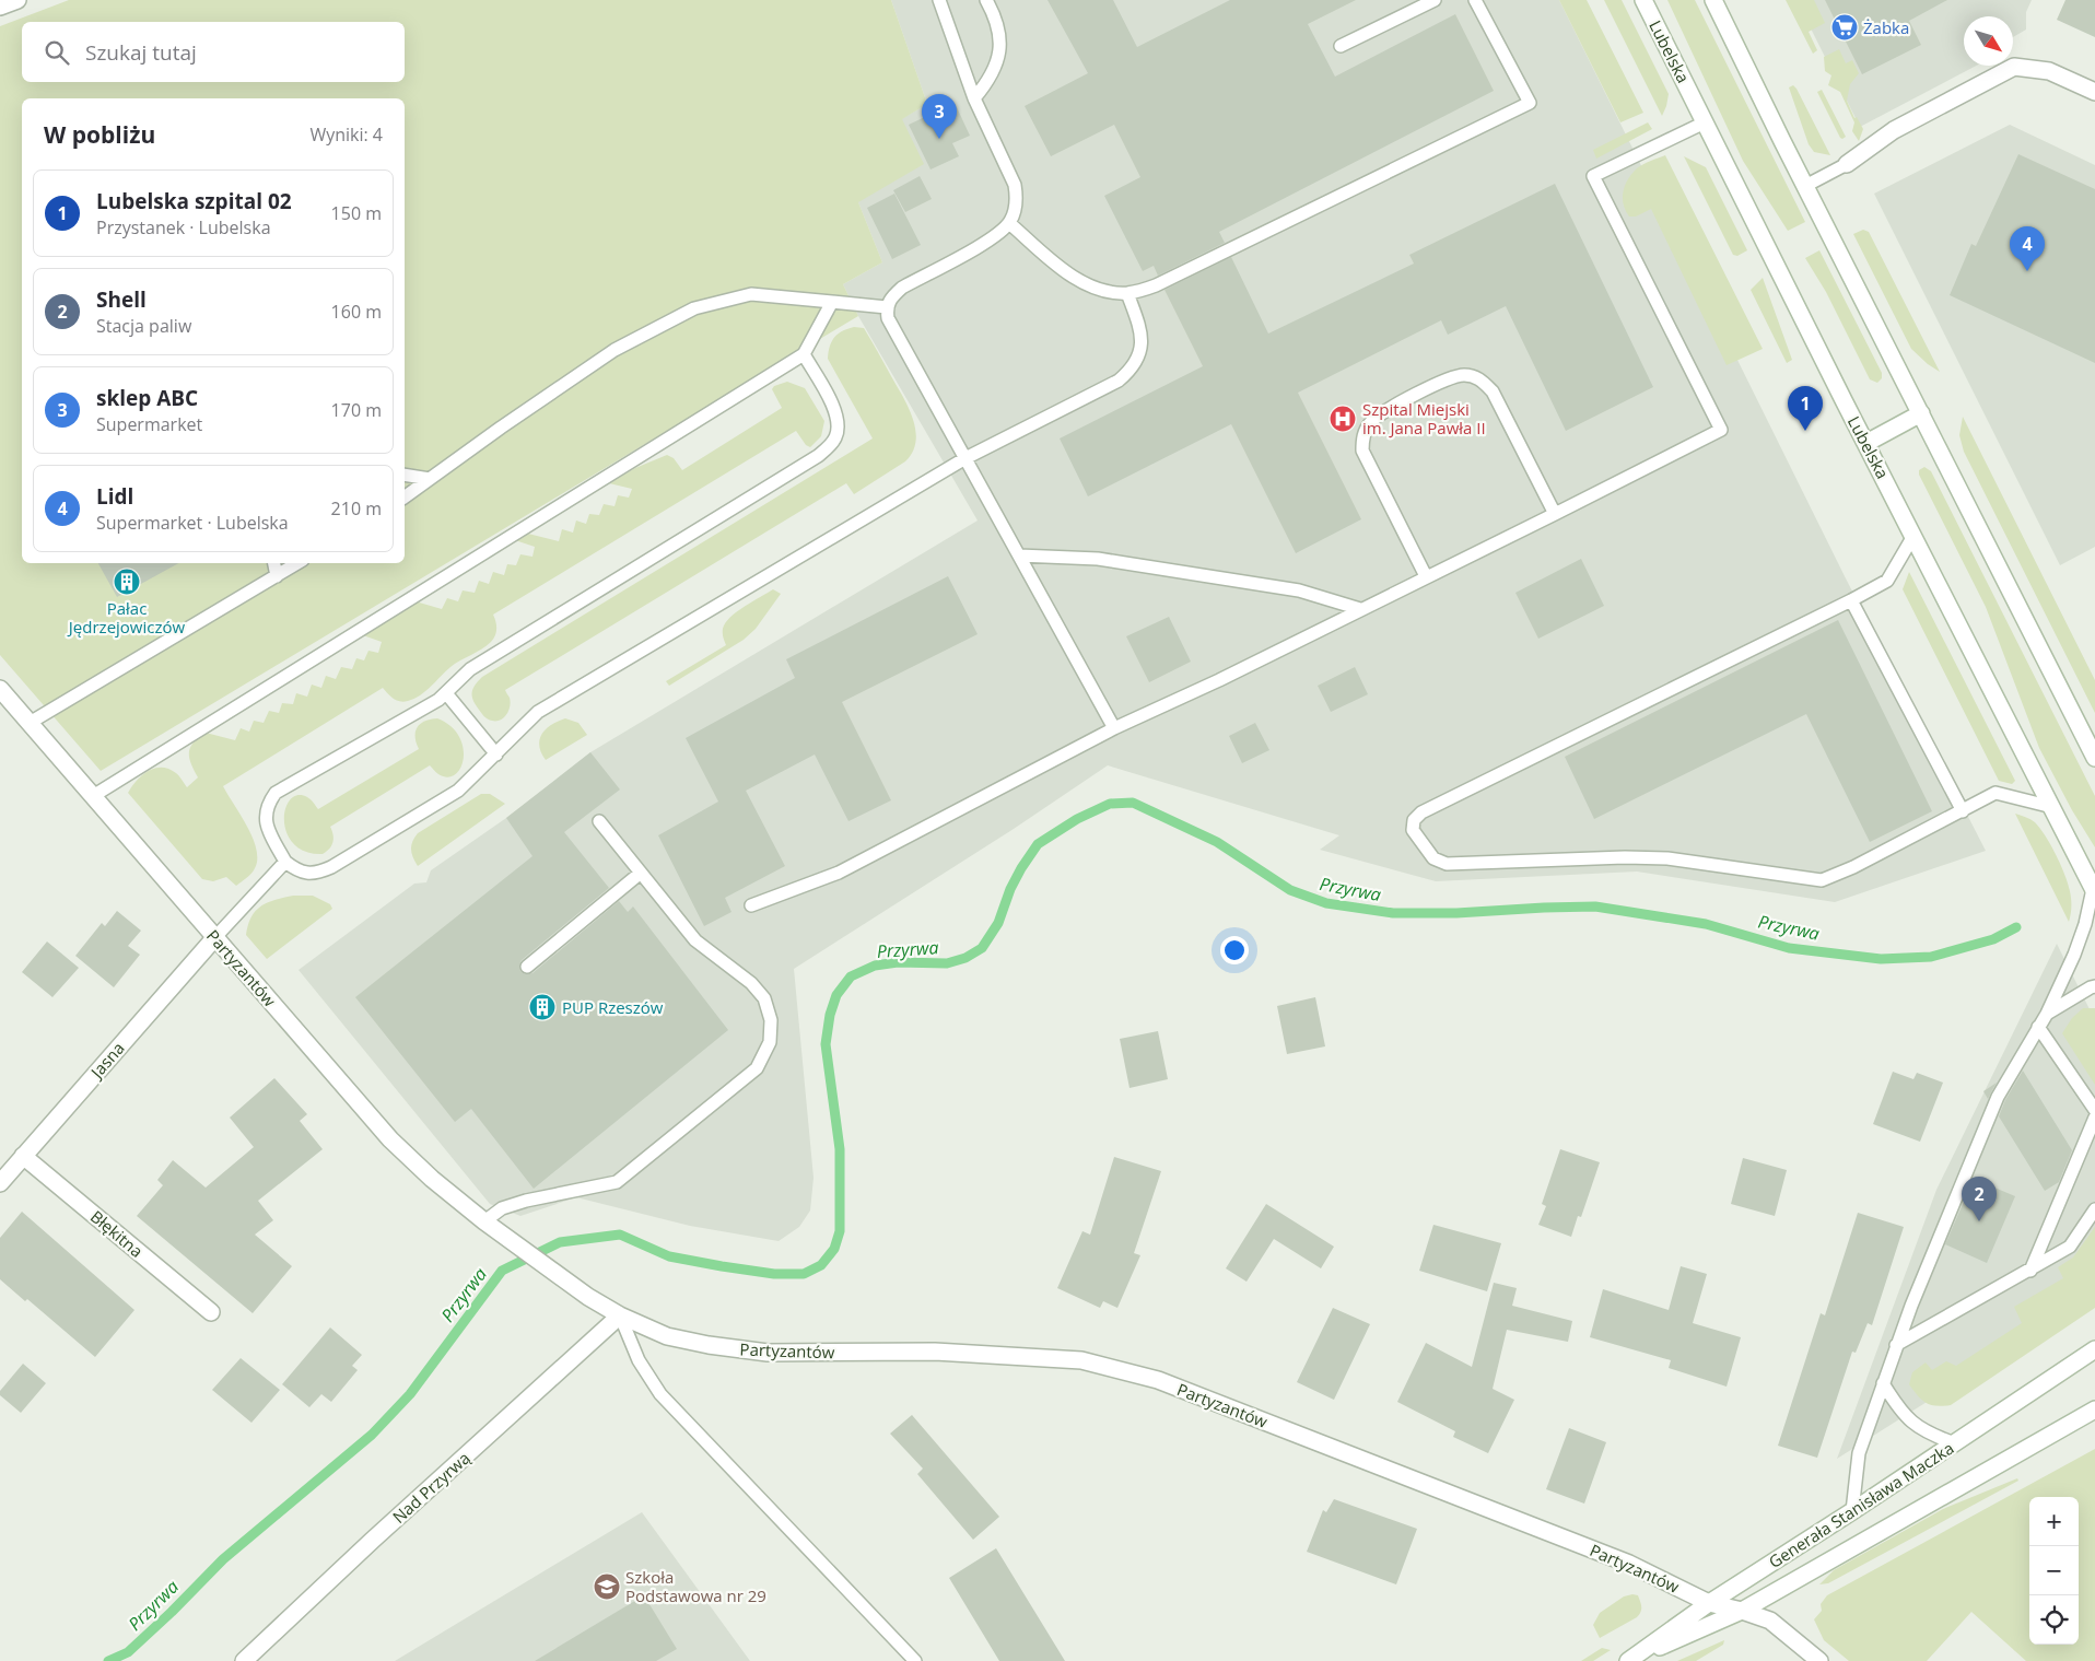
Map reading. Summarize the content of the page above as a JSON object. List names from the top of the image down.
{
  "streets": {
    "street": [
      "Lubelska",
      "Partyzantów",
      "Jasna",
      "Błękitna",
      "Nad Przyrwą",
      "Generała Stanisława Maczka"
    ]
  },
  "crossings": [
    ["Partyzantów", "Jasna"],
    ["Partyzantów", "Nad Przyrwą"],
    ["Partyzantów", "Generała Stanisława Maczka"],
    ["Jasna", "Błękitna"]
  ],
  "water": ["Przyrwa"],
  "places": {
    "supermarket": ["Żabka"],
    "hospital": ["Szpital Miejski im. Jana Pawła II"],
    "building": ["Pałac Jędrzejowiczów", "PUP Rzeszów"],
    "school or university": ["Szkoła Podstawowa nr 29"]
  },
  "north": "bottom right",
  "page": {
    "search": "Szukaj tutaj",
    "pins": [
      "3",
      "4",
      "1",
      "2"
    ],
    "heading": ["W pobliżu", "Wyniki: 4"],
    "list": [
      {
        "mark": "1",
        "name": "Lubelska szpital 02",
        "note": "Przystanek · Lubelska",
        "value": "150 m"
      },
      {
        "mark": "2",
        "name": "Shell",
        "note": "Stacja paliw",
        "value": "160 m"
      },
      {
        "mark": "3",
        "name": "sklep ABC",
        "note": "Supermarket",
        "value": "170 m"
      },
      {
        "mark": "4",
        "name": "Lidl",
        "note": "Supermarket · Lubelska",
        "value": "210 m"
      }
    ],
    "map_buttons": ["+", "−"]
  }
}
